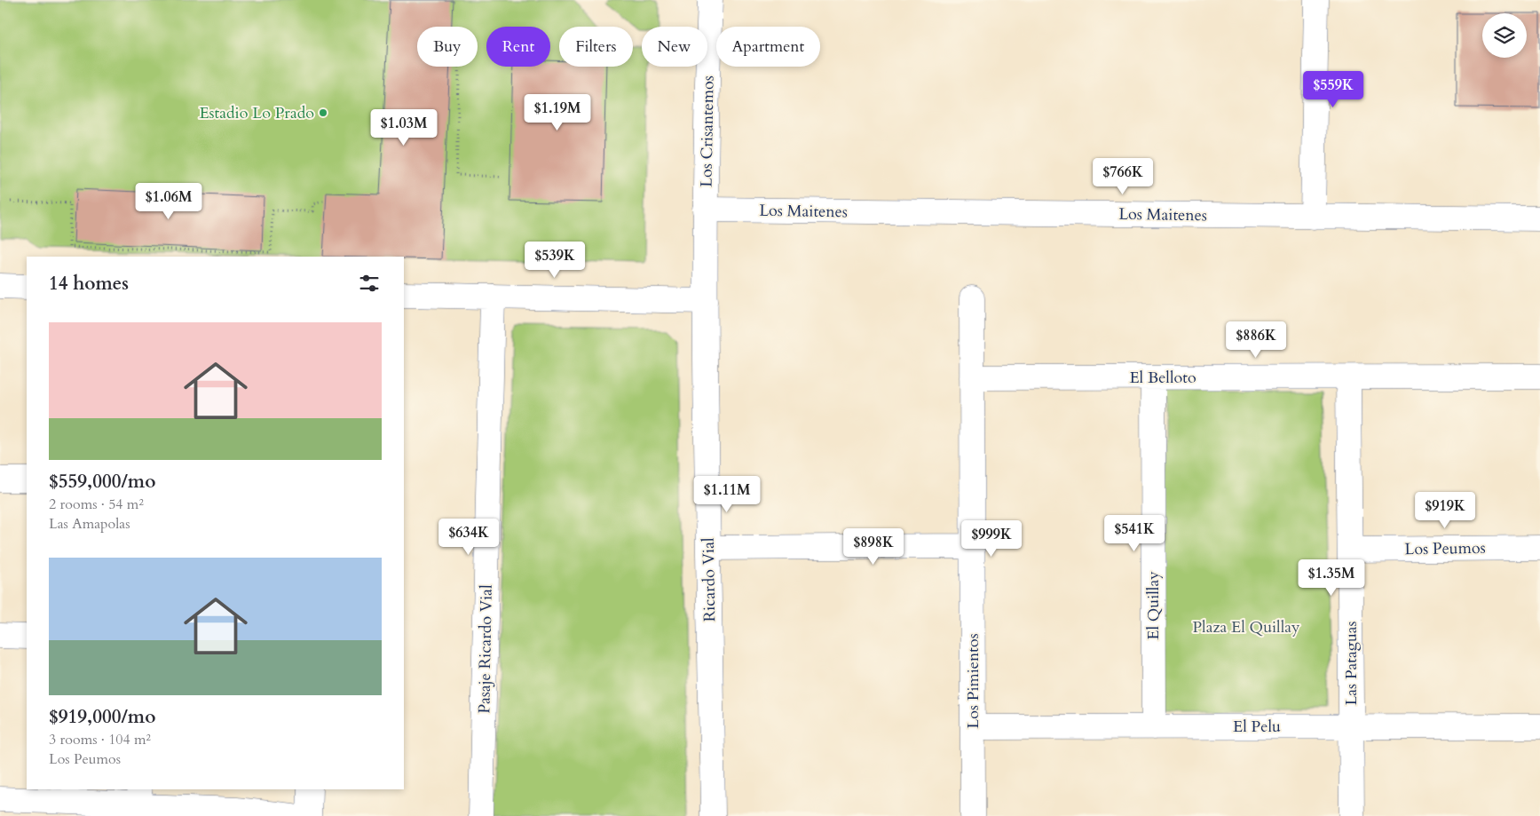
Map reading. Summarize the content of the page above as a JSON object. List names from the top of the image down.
{
  "streets": {
    "street": [
      "Los Crisantemos",
      "Los Maitenes",
      "El Belloto",
      "Los Peumos",
      "Ricardo Vial",
      "El Quillay",
      "Pasaje Ricardo Vial",
      "Las Pataguas",
      "Los Pimientos",
      "El Pelu"
    ]
  },
  "crossings": [
    ["Los Crisantemos", "Los Maitenes"],
    ["Los Crisantemos", "Ricardo Vial"],
    ["Los Maitenes", "Ricardo Vial"],
    ["El Belloto", "El Quillay"],
    ["El Belloto", "Las Pataguas"],
    ["El Belloto", "Los Pimientos"],
    ["Los Peumos", "Las Pataguas"],
    ["El Quillay", "El Pelu"],
    ["Las Pataguas", "El Pelu"],
    ["Los Pimientos", "El Pelu"]
  ],
  "parks": ["Plaza El Quillay"],
  "places": ["Estadio Lo Prado"],
  "page": {
    "chip": [
      "Buy",
      "Rent",
      "Filters",
      "New",
      "Apartment"
    ],
    "price": [
      "$559K",
      "$1.19M",
      "$1.03M",
      "$766K",
      "$1.06M",
      "$539K",
      "$886K",
      "$1.11M",
      "$919K",
      "$541K",
      "$634K",
      "$999K",
      "$898K",
      "$1.35M"
    ],
    "heading": "14 homes",
    "list": [
      {
        "name": "$559,000/mo",
        "note": "2 rooms · 54 m² · Las Amapolas"
      },
      {
        "name": "$919,000/mo",
        "note": "3 rooms · 104 m² · Los Peumos"
      }
    ]
  }
}
